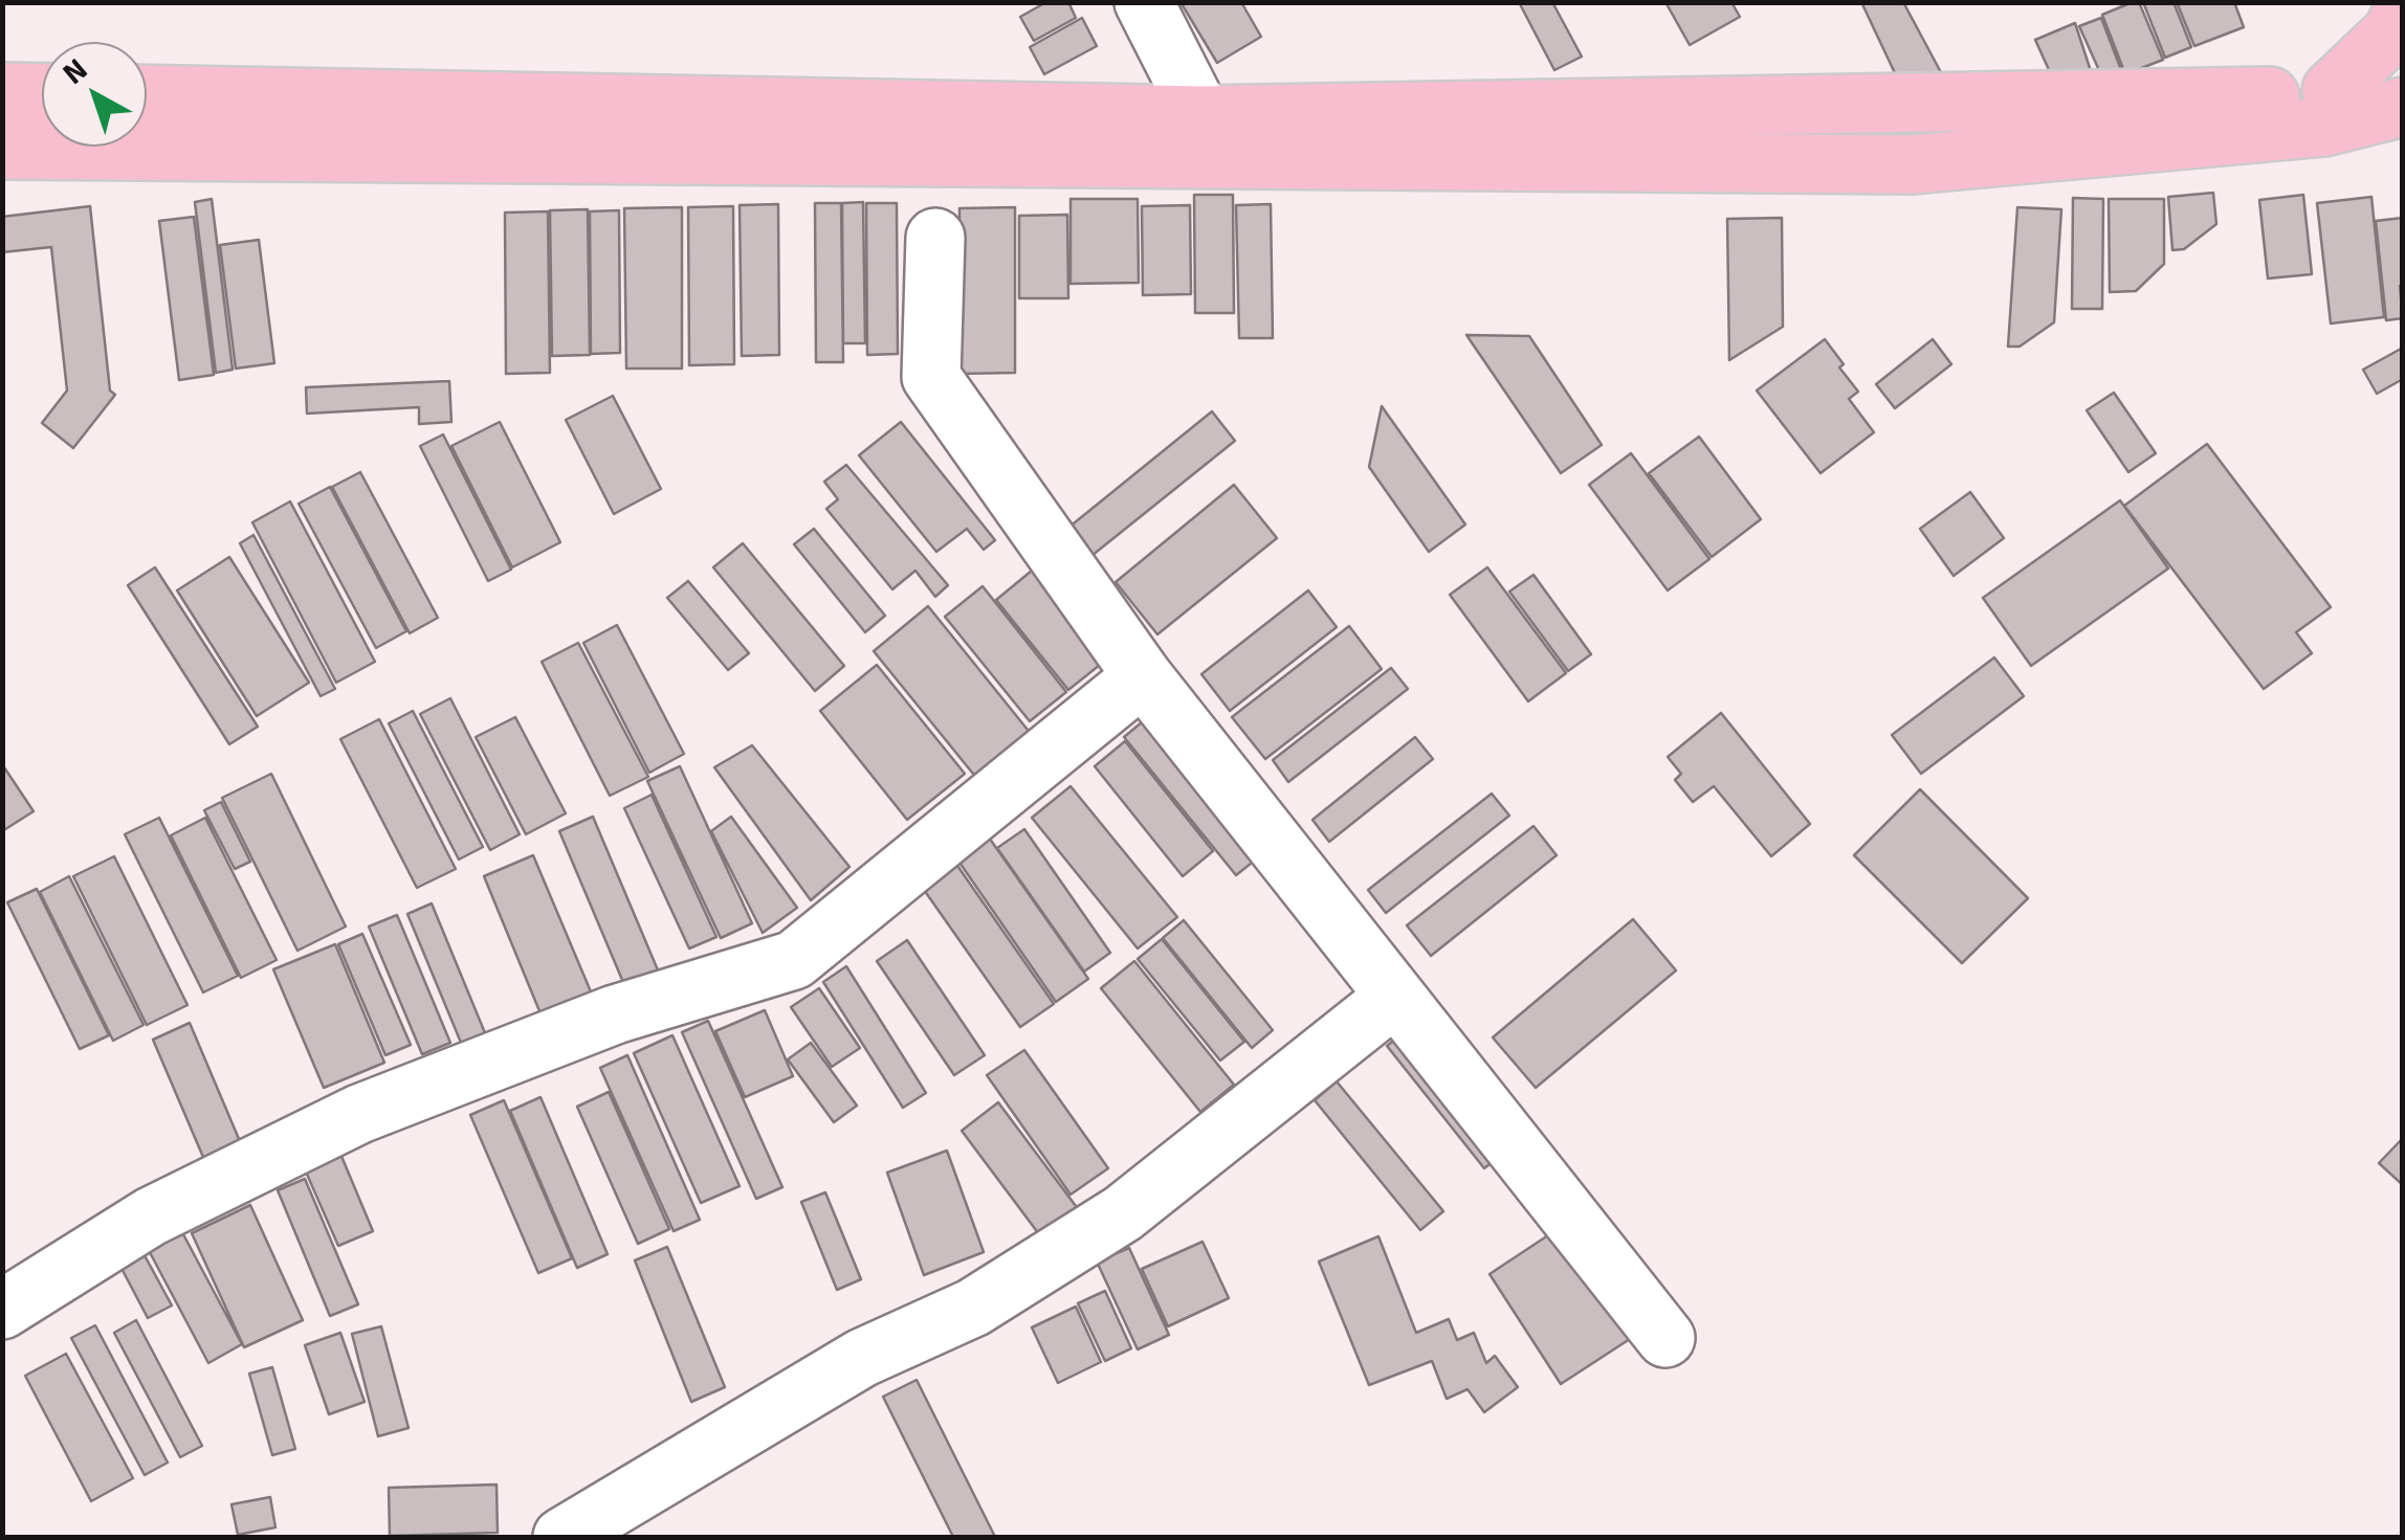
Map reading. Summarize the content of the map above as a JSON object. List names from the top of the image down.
{
  "north": "top left"
}
